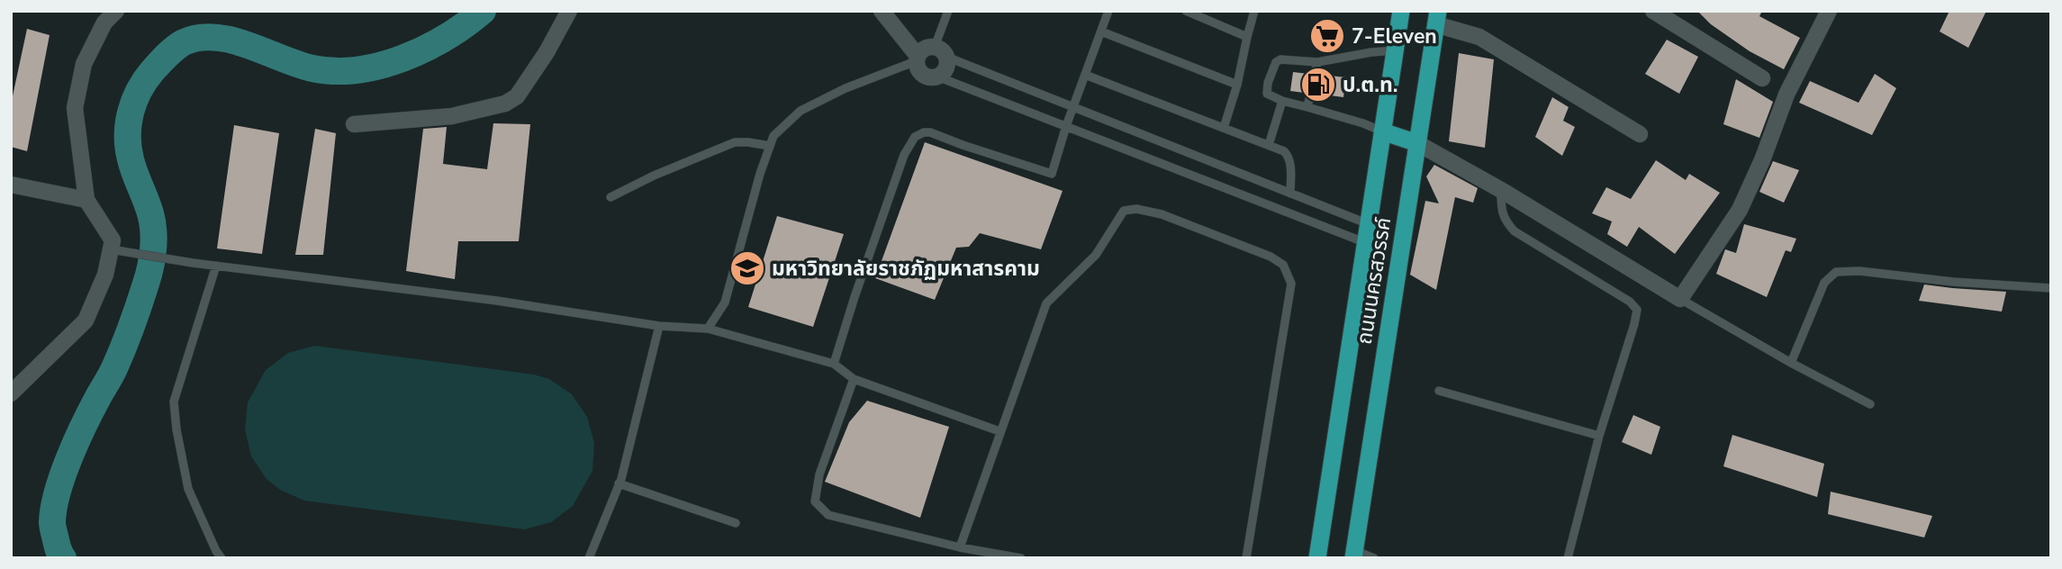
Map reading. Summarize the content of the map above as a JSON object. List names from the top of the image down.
{
  "streets": {
    "main road": ["ถนนนครสวรรค์"]
  },
  "places": {
    "supermarket": ["7-Eleven"],
    "fuel station": ["ป.ต.ท."],
    "school or university": ["มหาวิทยาลัยราชภัฏมหาสารคาม"]
  }
}
